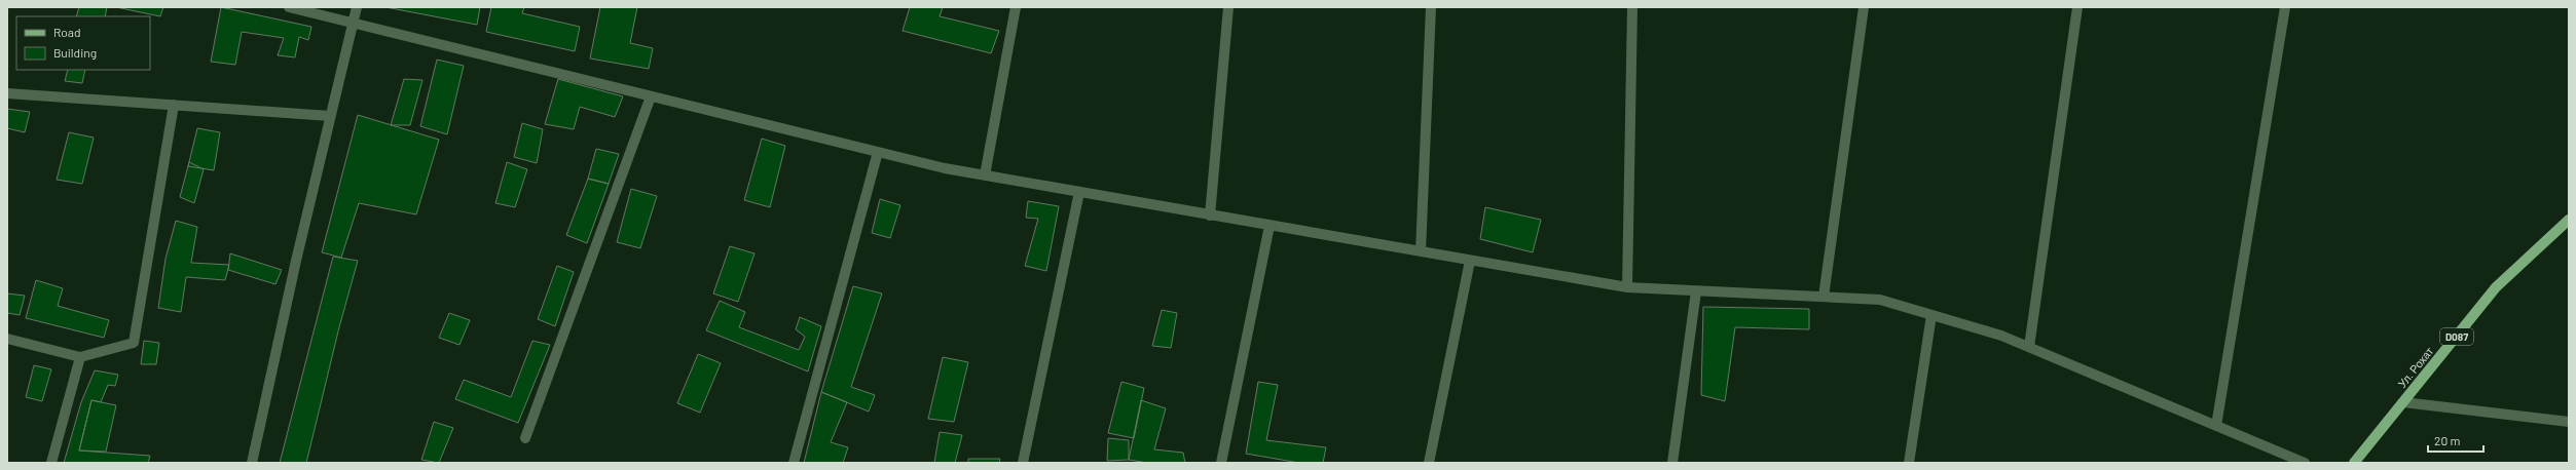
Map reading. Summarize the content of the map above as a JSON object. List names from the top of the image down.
{
  "streets": {
    "main road": ["D087", "Ул. Рохат"]
  },
  "legend": ["Road", "Building"],
  "scale_bar": "20 m"
}
